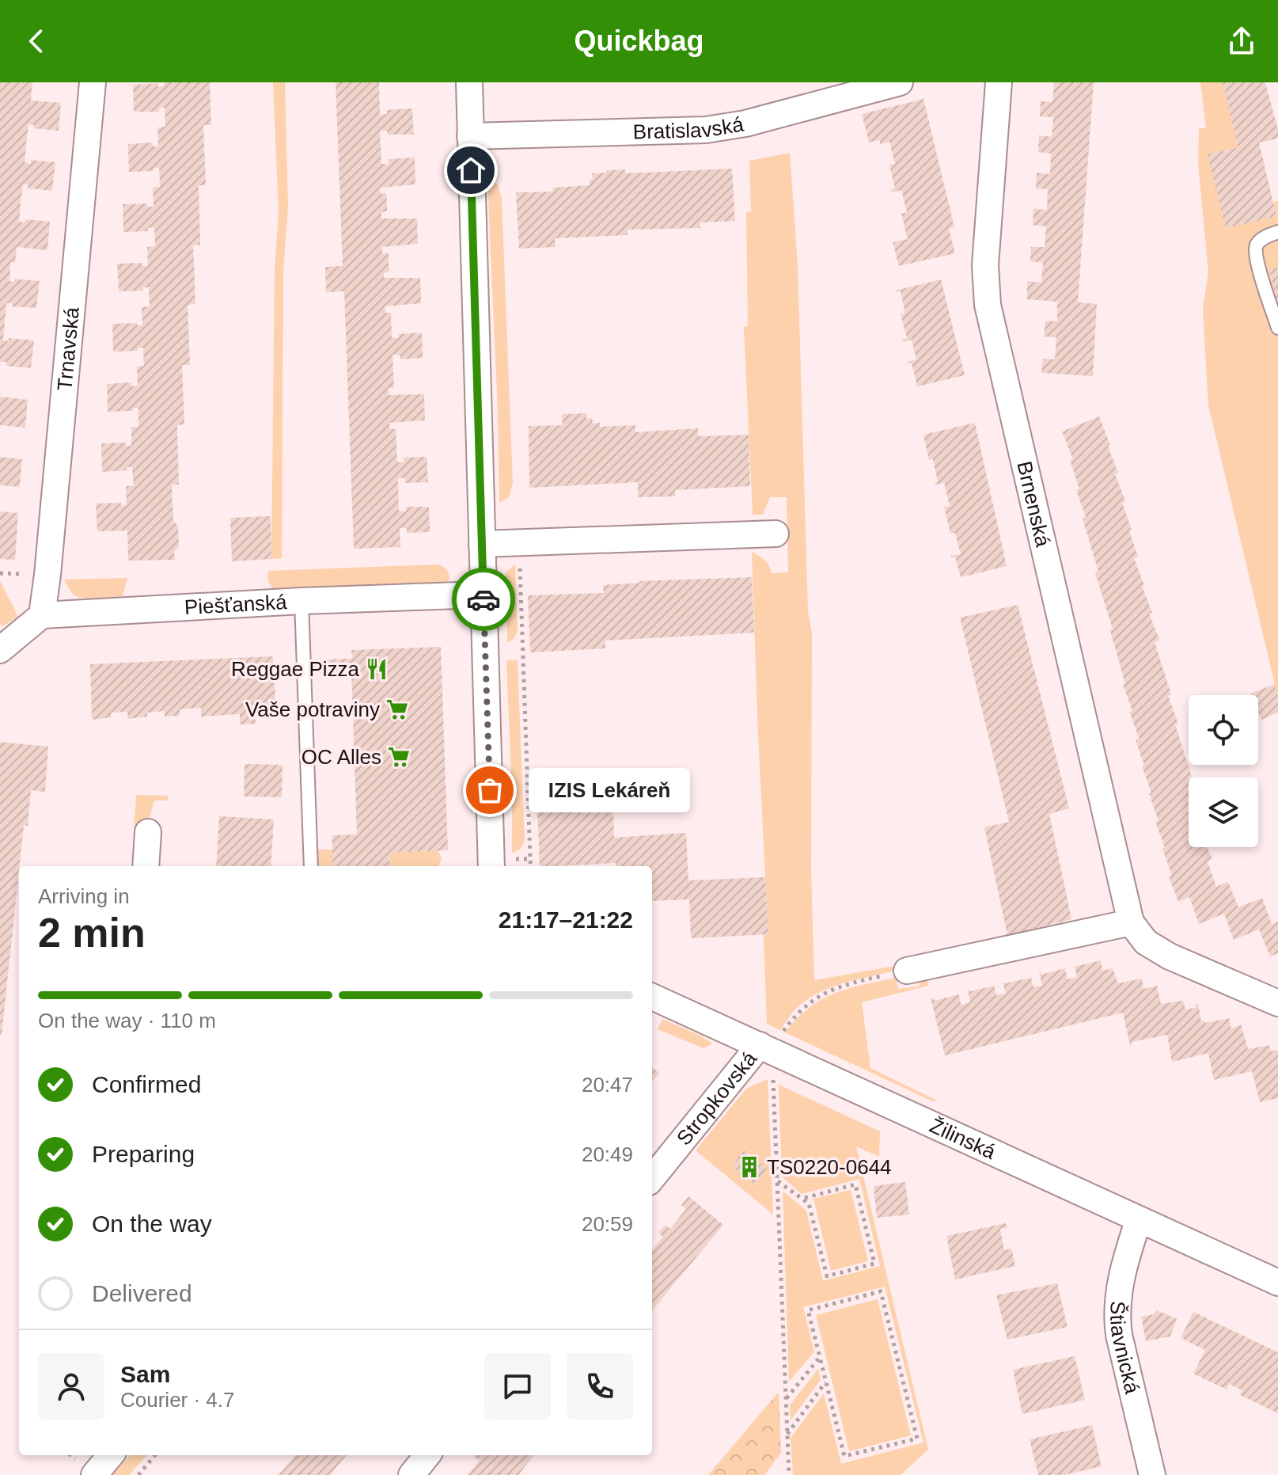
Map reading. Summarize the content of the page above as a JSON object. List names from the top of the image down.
{
  "streets": {
    "street": [
      "Bratislavská",
      "Trnavská",
      "Brnenská",
      "Piešťanská",
      "Stropkovská",
      "Žilinská",
      "Štiavnická"
    ]
  },
  "crossings": [
    ["Trnavská", "Piešťanská"],
    ["Stropkovská", "Žilinská"],
    ["Žilinská", "Štiavnická"]
  ],
  "places": {
    "restaurant": ["Reggae Pizza"],
    "supermarket": ["Vaše potraviny", "OC Alles"],
    "other": ["IZIS Lekáreň"],
    "building": ["TS0220-0644"]
  },
  "page": {
    "header": "Quickbag",
    "bubble": "IZIS Lekáreň",
    "heading": ["2 min", "Arriving in", "21:17–21:22"],
    "panel": ["Sam", "Courier · 4.7"],
    "bar": "On the way · 110 m",
    "list": [
      ["Confirmed", "20:47"],
      ["Preparing", "20:49"],
      ["On the way", "20:59"],
      "Delivered"
    ]
  }
}
